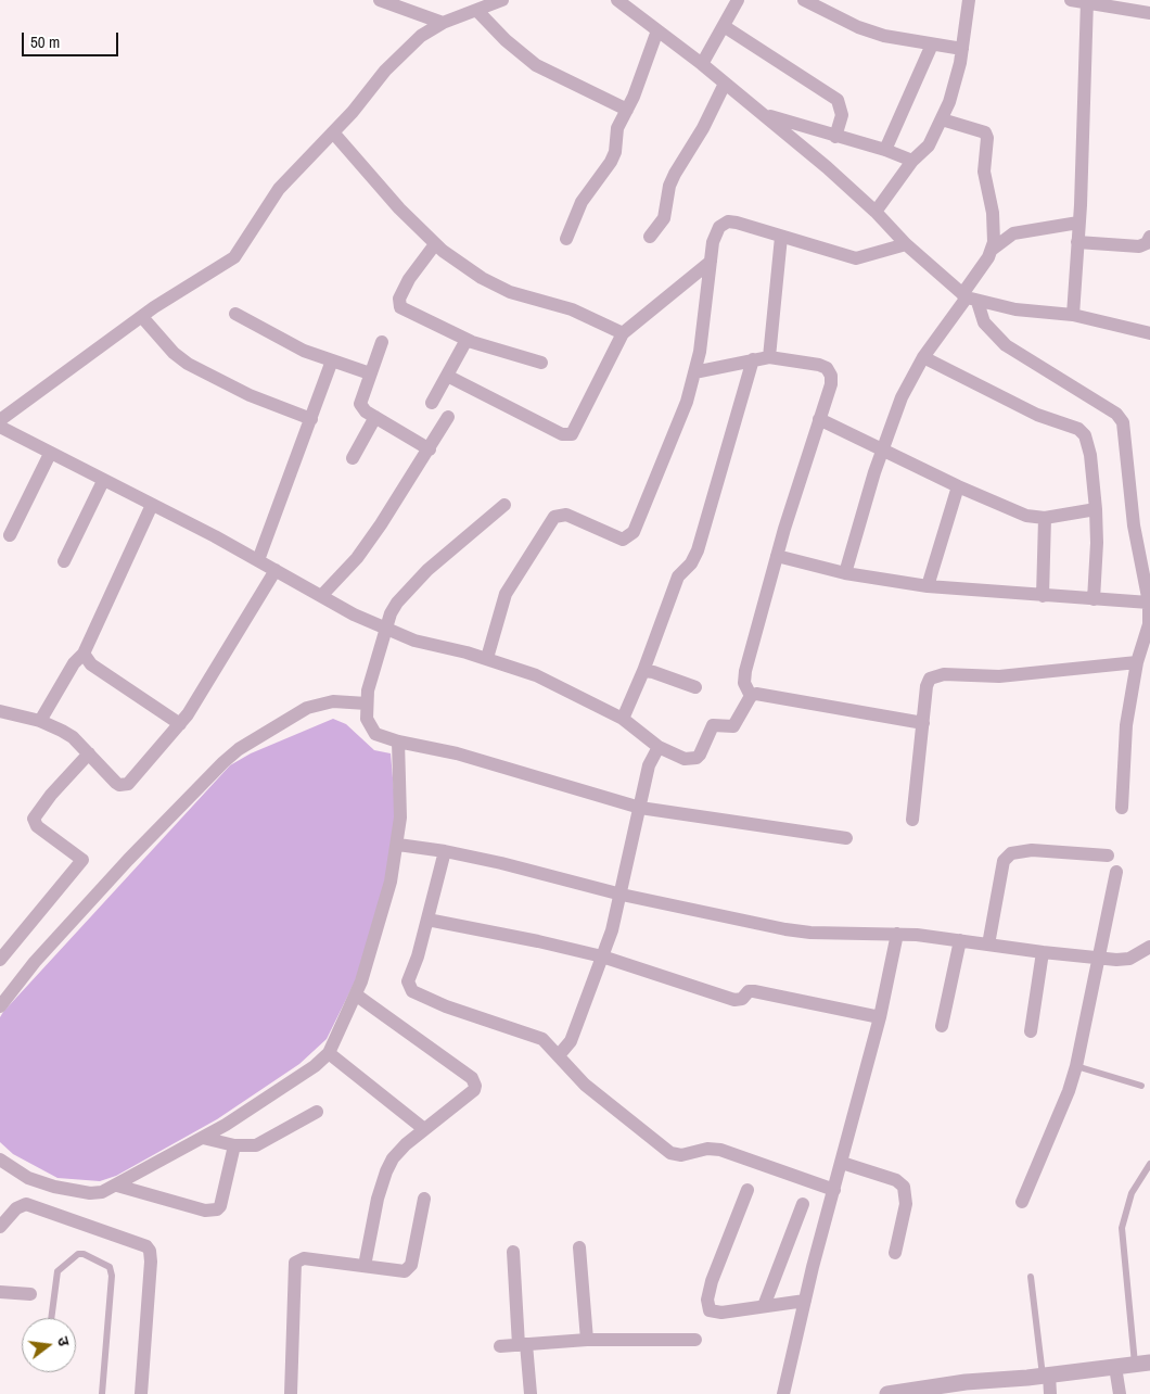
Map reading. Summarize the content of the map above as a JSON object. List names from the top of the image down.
{
  "scale_bar": "50 m",
  "north": "right"
}
